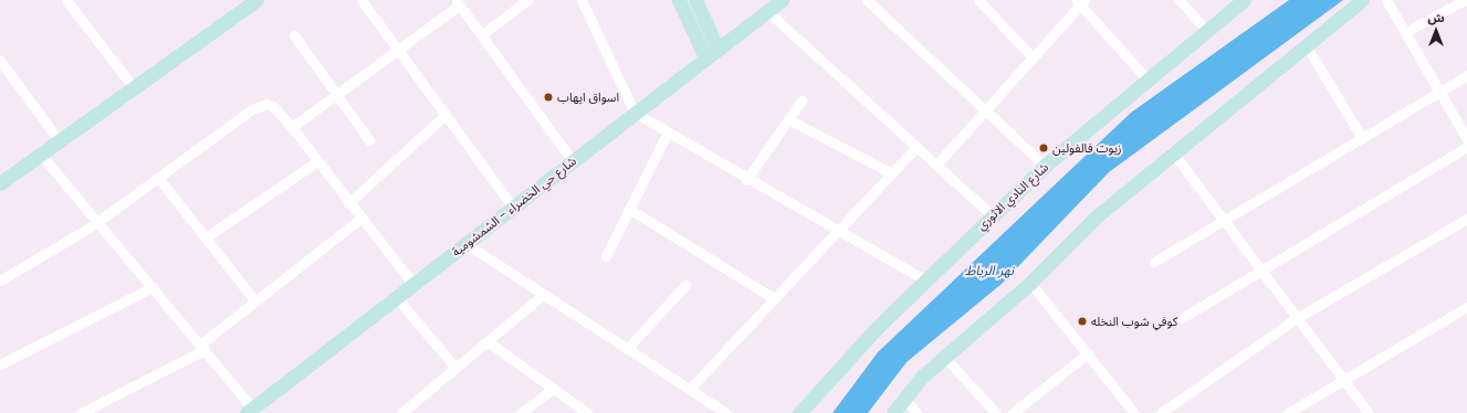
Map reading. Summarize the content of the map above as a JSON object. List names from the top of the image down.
{
  "streets": {
    "street": ["شارع النادي الاثوري", "شارع حي الخضراء - الشمشومية"]
  },
  "water": ["نهر الرباط"],
  "places": ["اسواق ايهاب", "زيوت فالفولين", "كوفي شوب النخله"],
  "north": "top"
}
